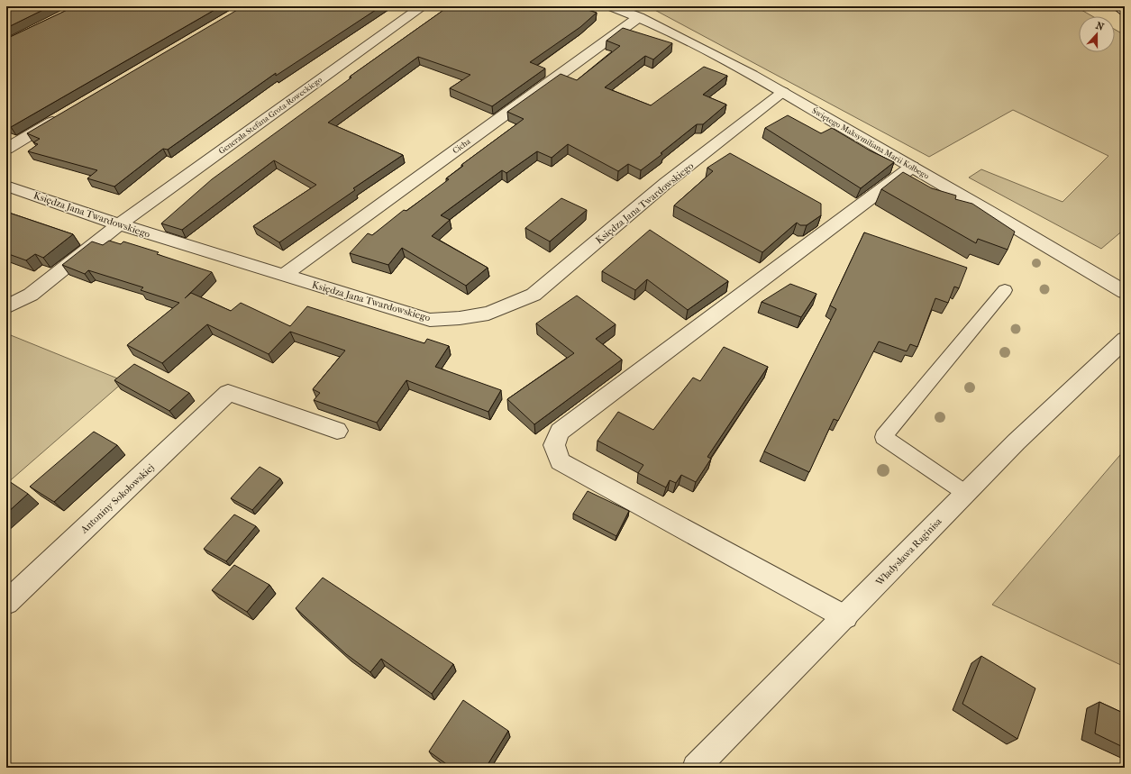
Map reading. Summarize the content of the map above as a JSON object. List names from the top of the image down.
{
  "streets": {
    "street": [
      "Generała Stefana Grota-Roweckiego",
      "Świętego Maksymiliana Marii Kolbego",
      "Cicha",
      "Księdza Jana Twardowskiego",
      "Antoniny Sokołowskiej",
      "Władysława Raginisa"
    ]
  },
  "crossings": [
    ["Generała Stefana Grota-Roweckiego", "Księdza Jana Twardowskiego"],
    ["Świętego Maksymiliana Marii Kolbego", "Cicha"],
    ["Świętego Maksymiliana Marii Kolbego", "Księdza Jana Twardowskiego"],
    ["Cicha", "Księdza Jana Twardowskiego"]
  ],
  "north": "top"
}
